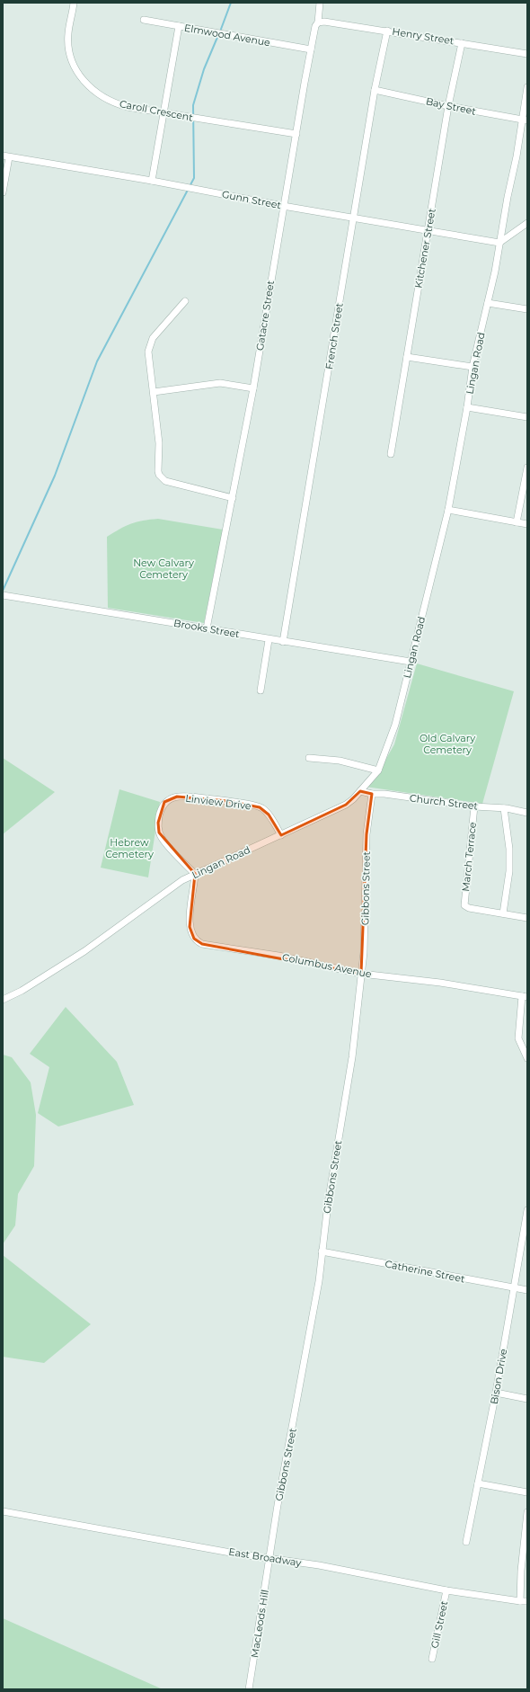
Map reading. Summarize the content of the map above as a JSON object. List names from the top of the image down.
{
  "streets": {
    "street": [
      "Elmwood Avenue",
      "Henry Street",
      "Bay Street",
      "Caroll Crescent",
      "Gunn Street",
      "Kitchener Street",
      "Gatacre Street",
      "French Street",
      "Lingan Road",
      "Brooks Street",
      "Linview Drive",
      "Church Street",
      "March Terrace",
      "Gibbons Street",
      "Columbus Avenue",
      "Catherine Street",
      "Bison Drive",
      "East Broadway",
      "MacLeods Hill",
      "Gill Street"
    ]
  },
  "crossings": [
    ["Elmwood Avenue", "Gatacre Street"],
    ["Henry Street", "Kitchener Street"],
    ["Henry Street", "Gatacre Street"],
    ["Henry Street", "French Street"],
    ["Bay Street", "Kitchener Street"],
    ["Bay Street", "French Street"],
    ["Bay Street", "Lingan Road"],
    ["Caroll Crescent", "Gatacre Street"],
    ["Gunn Street", "Kitchener Street"],
    ["Gunn Street", "Gatacre Street"],
    ["Gunn Street", "French Street"],
    ["Gunn Street", "Lingan Road"],
    ["Gatacre Street", "Brooks Street"],
    ["French Street", "Brooks Street"],
    ["Lingan Road", "Brooks Street"],
    ["Lingan Road", "Linview Drive"],
    ["Lingan Road", "Church Street"],
    ["Lingan Road", "Columbus Avenue"],
    ["Linview Drive", "Columbus Avenue"],
    ["Church Street", "March Terrace"],
    ["Church Street", "Gibbons Street"],
    ["Gibbons Street", "Columbus Avenue"],
    ["Gibbons Street", "Catherine Street"],
    ["Gibbons Street", "East Broadway"],
    ["Gibbons Street", "MacLeods Hill"],
    ["Catherine Street", "Bison Drive"],
    ["East Broadway", "MacLeods Hill"],
    ["East Broadway", "Gill Street"]
  ],
  "parks": ["New Calvary Cemetery", "Old Calvary Cemetery", "Hebrew Cemetery"]
}
